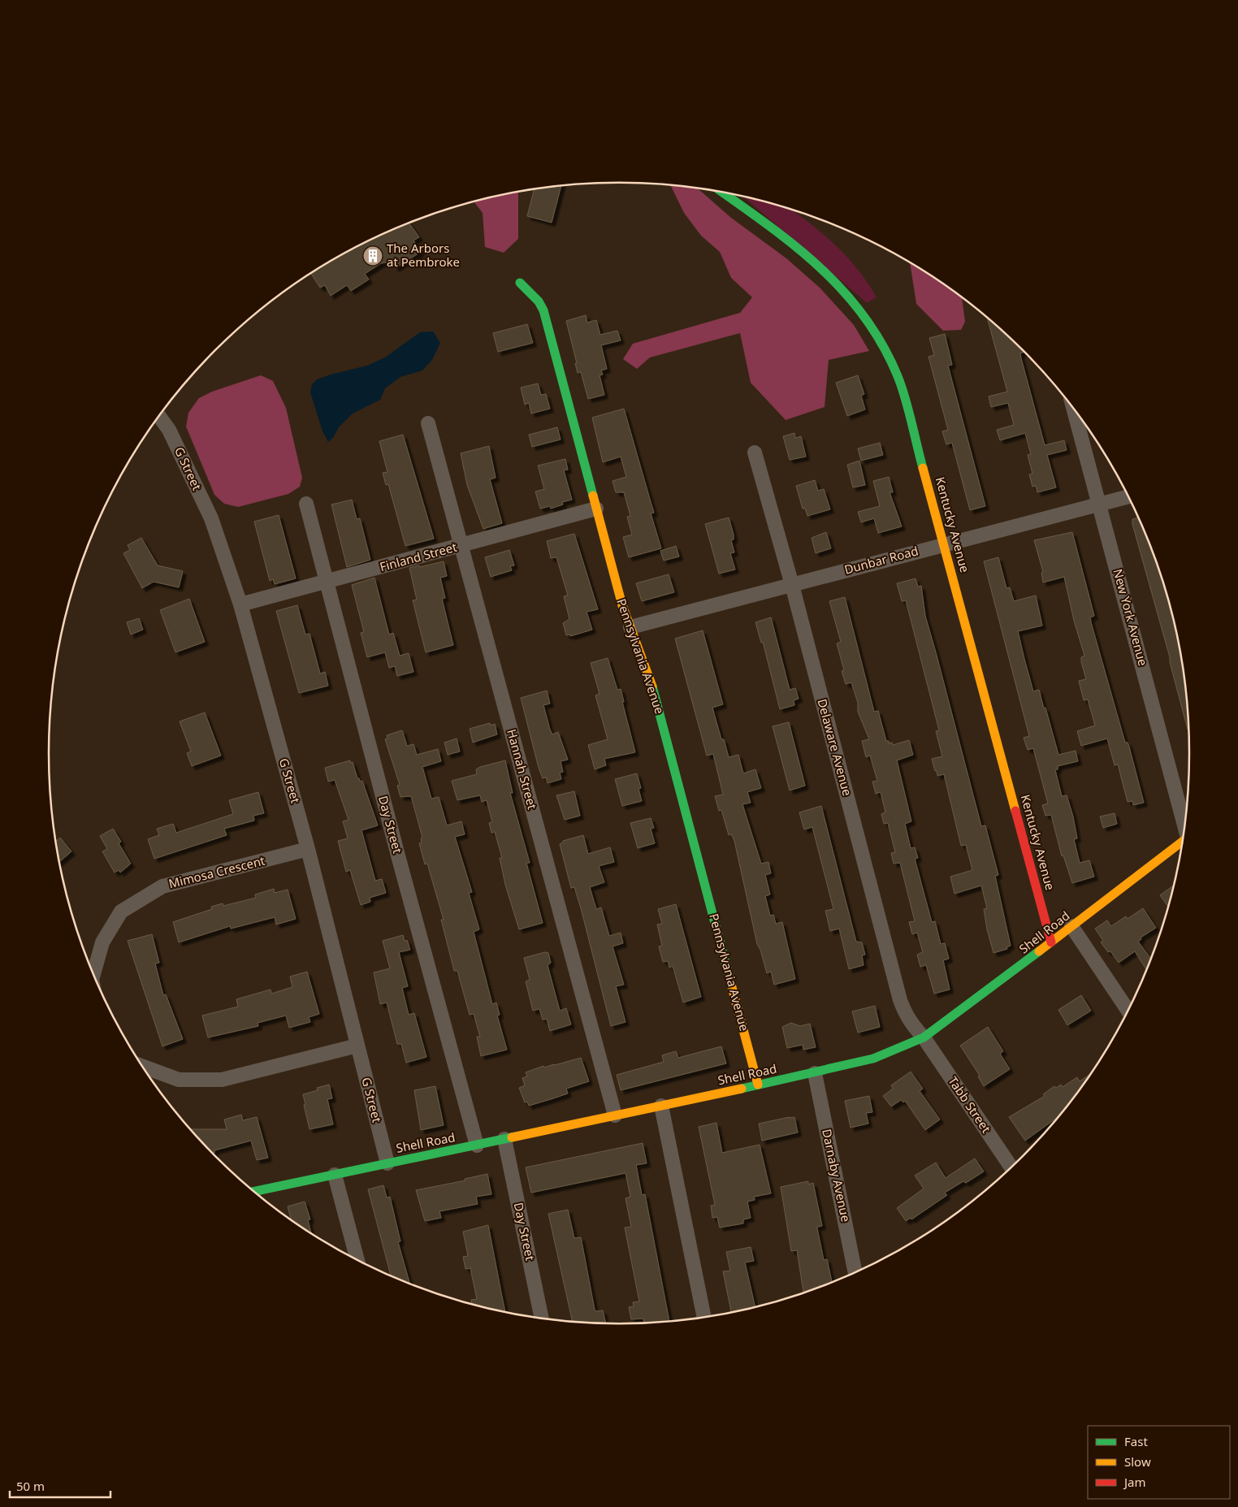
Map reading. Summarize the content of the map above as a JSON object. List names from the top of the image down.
{
  "streets": {
    "street": [
      "G Street",
      "Kentucky Avenue",
      "Finland Street",
      "Dunbar Road",
      "New York Avenue",
      "Pennsylvania Avenue",
      "Delaware Avenue",
      "Hannah Street",
      "Day Street",
      "Mimosa Crescent",
      "Shell Road",
      "Tabb Street",
      "Darnaby Avenue"
    ]
  },
  "crossings": [
    ["G Street", "Finland Street"],
    ["G Street", "Mimosa Crescent"],
    ["G Street", "Shell Road"],
    ["Kentucky Avenue", "Dunbar Road"],
    ["Kentucky Avenue", "Shell Road"],
    ["Finland Street", "Pennsylvania Avenue"],
    ["Finland Street", "Hannah Street"],
    ["Finland Street", "Day Street"],
    ["Dunbar Road", "New York Avenue"],
    ["Dunbar Road", "Pennsylvania Avenue"],
    ["Dunbar Road", "Delaware Avenue"],
    ["Pennsylvania Avenue", "Shell Road"],
    ["Delaware Avenue", "Shell Road"],
    ["Delaware Avenue", "Tabb Street"],
    ["Hannah Street", "Shell Road"],
    ["Day Street", "Shell Road"],
    ["Shell Road", "Tabb Street"],
    ["Shell Road", "Darnaby Avenue"]
  ],
  "places": {
    "building": ["The Arbors at Pembroke"]
  },
  "legend": ["Fast", "Slow", "Jam"],
  "scale_bar": "50 m"
}
